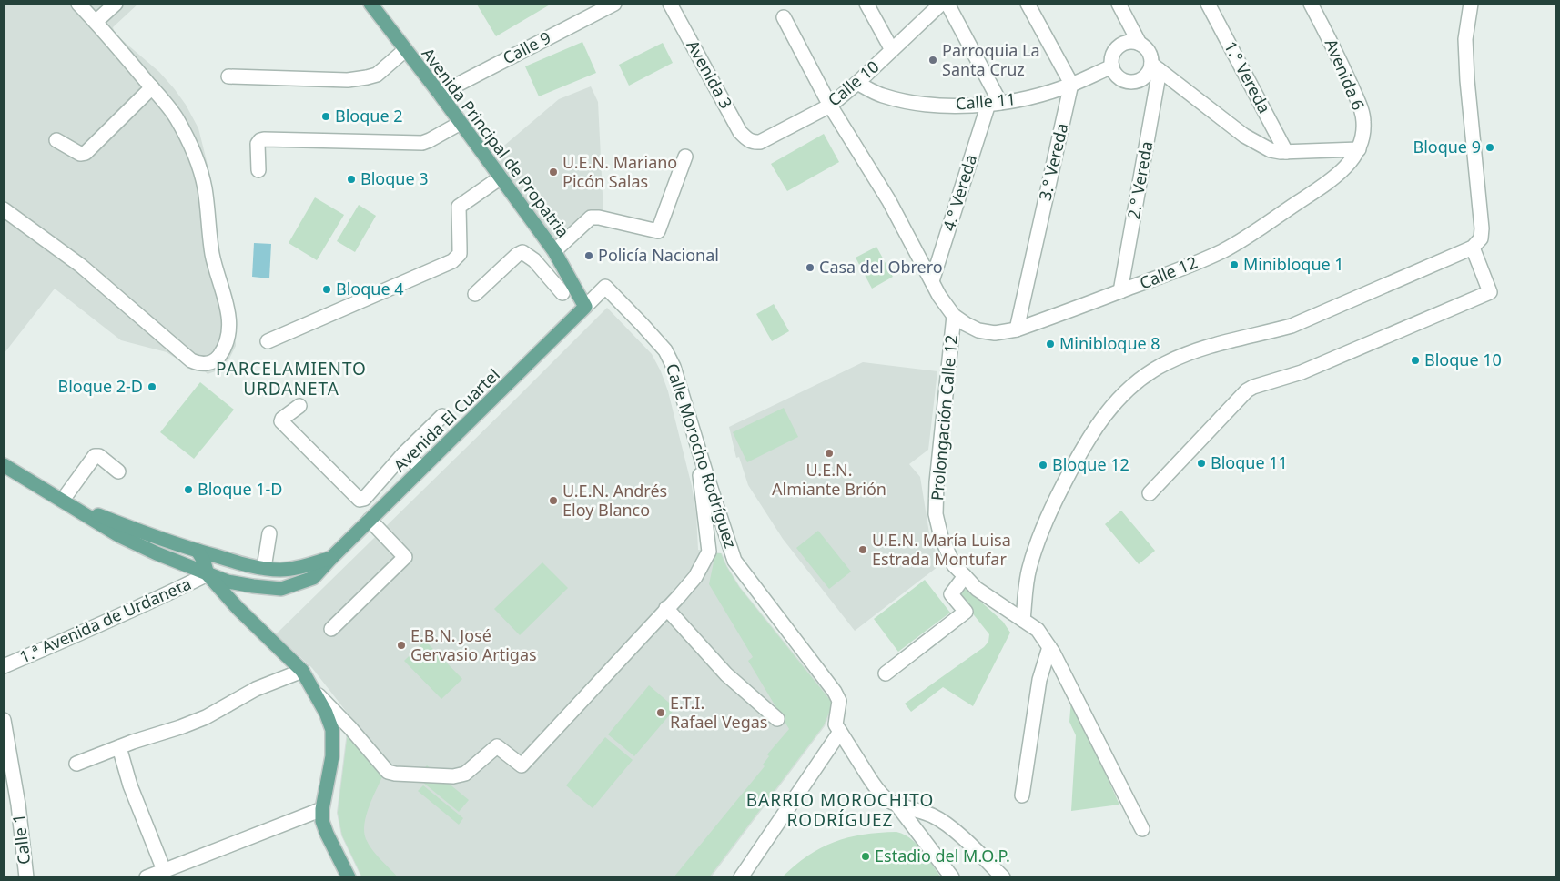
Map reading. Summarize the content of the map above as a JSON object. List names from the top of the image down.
{
  "streets": {
    "main road": ["Avenida Principal de Propatria", "Avenida El Cuartel"],
    "street": [
      "Calle 9",
      "Avenida 3",
      "Avenida 6",
      "1.° Vereda",
      "Calle 10",
      "Calle 11",
      "3.° Vereda",
      "2.° Vereda",
      "4.° Vereda",
      "Calle 12",
      "Prolongación Calle 12",
      "Calle Morocho Rodríguez",
      "1.ª Avenida de Urdaneta",
      "Calle 1"
    ]
  },
  "crossings": [
    ["Calle 9", "Avenida Principal de Propatria"],
    ["Avenida 3", "Calle 10"],
    ["Avenida 6", "Calle 12"],
    ["Calle 10", "Calle 11"],
    ["Calle 10", "Prolongación Calle 12"],
    ["Calle 11", "3.° Vereda"],
    ["Calle 11", "2.° Vereda"],
    ["Calle 11", "4.° Vereda"],
    ["Avenida Principal de Propatria", "Avenida El Cuartel"],
    ["Avenida Principal de Propatria", "Calle Morocho Rodríguez"],
    ["3.° Vereda", "Calle 12"],
    ["2.° Vereda", "Calle 12"],
    ["4.° Vereda", "Prolongación Calle 12"],
    ["Calle 12", "Prolongación Calle 12"],
    ["Avenida El Cuartel", "Calle Morocho Rodríguez"],
    ["Avenida El Cuartel", "1.ª Avenida de Urdaneta"]
  ],
  "districts": ["PARCELAMIENTO URDANETA", "BARRIO MOROCHITO RODRÍGUEZ"],
  "places": [
    "Parroquia La Santa Cruz",
    "Bloque 2",
    "Bloque 9",
    "U.E.N. Mariano Picón Salas",
    "Bloque 3",
    "Policía Nacional",
    "Minibloque 1",
    "Casa del Obrero",
    "Bloque 4",
    "Minibloque 8",
    "Bloque 10",
    "Bloque 2-D",
    "U.E.N. Almiante Brión",
    "Bloque 11",
    "Bloque 12",
    "Bloque 1-D",
    "U.E.N. Andrés Eloy Blanco",
    "U.E.N. María Luisa Estrada Montufar",
    "E.B.N. José Gervasio Artigas",
    "E.T.I. Rafael Vegas",
    "Estadio del M.O.P."
  ]
}
